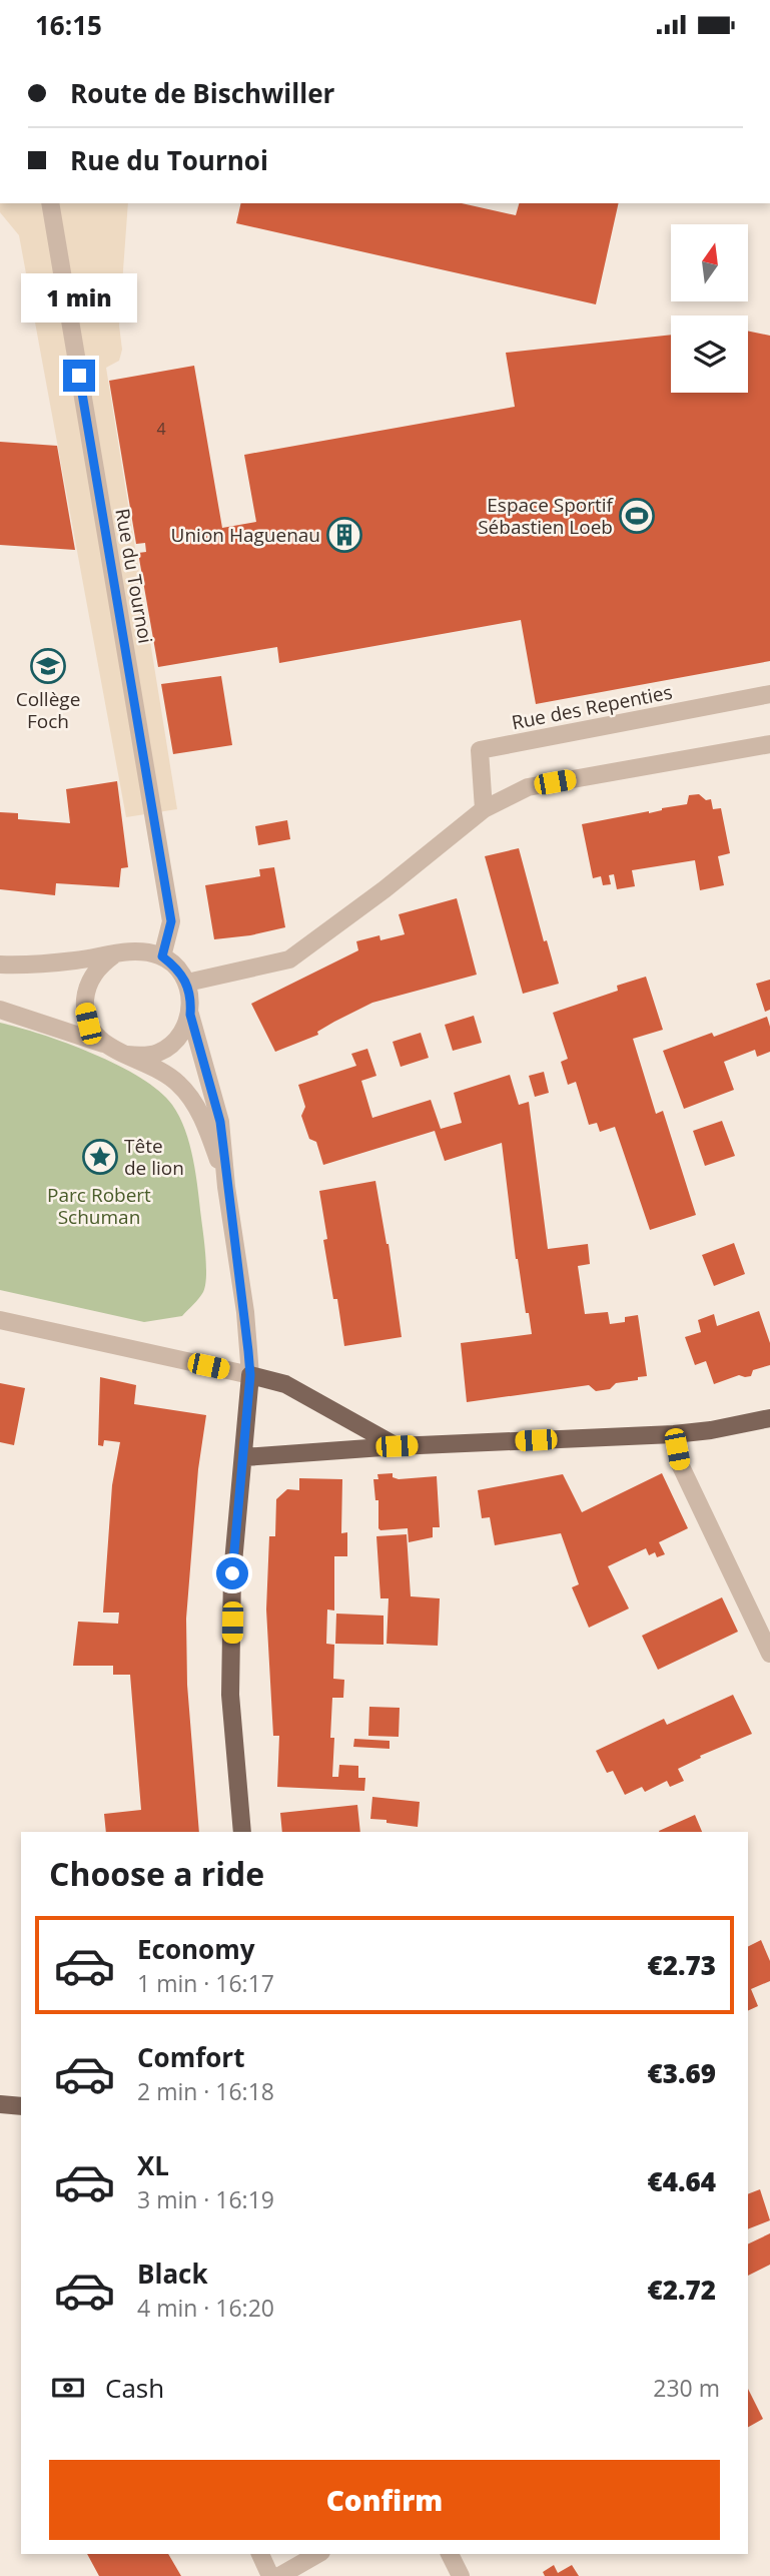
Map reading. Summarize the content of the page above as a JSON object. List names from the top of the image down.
{
  "streets": {
    "street": ["Rue du Tournoi", "Rue des Repenties"]
  },
  "parks": ["Parc Robert Schuman"],
  "places": {
    "sports": ["Espace Sportif Sébastien Loeb"],
    "building": ["Union Haguenau"],
    "school or university": ["Collège Foch"],
    "place": ["Tête de lion"]
  },
  "house_numbers": ["4"],
  "north": "top",
  "page": {
    "status": "16:15",
    "banner": ["Route de Bischwiller", "Rue du Tournoi"],
    "bubble": "1 min",
    "heading": "Choose a ride",
    "list": [
      {
        "name": "Economy",
        "note": "1 min · 16:17",
        "value": "€2.73"
      },
      {
        "name": "Comfort",
        "note": "2 min · 16:18",
        "value": "€3.69"
      },
      {
        "name": "XL",
        "note": "3 min · 16:19",
        "value": "€4.64"
      },
      {
        "name": "Black",
        "note": "4 min · 16:20",
        "value": "€2.72"
      }
    ],
    "pay": ["Cash", "230 m"],
    "buttons": "Confirm"
  }
}
